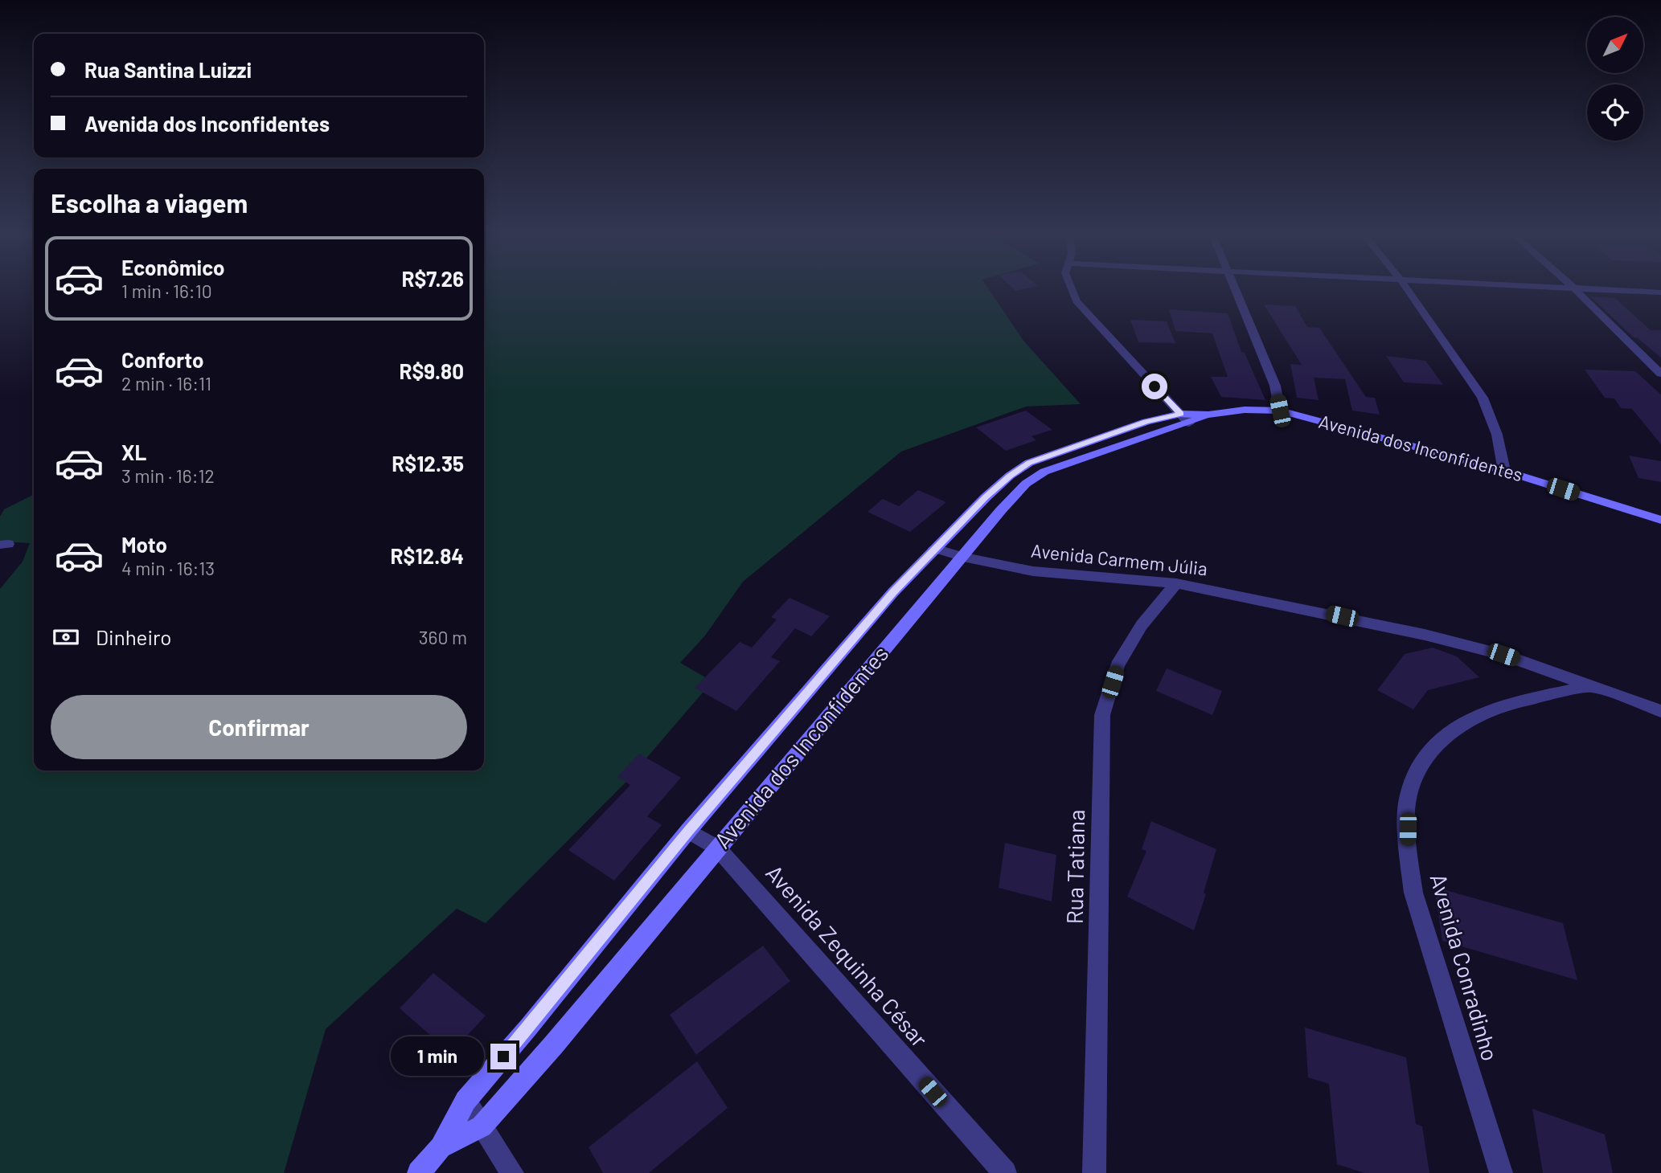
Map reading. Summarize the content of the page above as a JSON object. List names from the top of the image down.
{
  "streets": {
    "street": [
      "Avenida dos Inconfidentes",
      "Avenida Carmem Júlia",
      "Rua Tatiana",
      "Avenida Zequinha César",
      "Avenida Conradinho"
    ]
  },
  "crossings": [
    ["Avenida dos Inconfidentes", "Avenida Carmem Júlia"],
    ["Avenida dos Inconfidentes", "Avenida Zequinha César"],
    ["Avenida Carmem Júlia", "Rua Tatiana"],
    ["Avenida Carmem Júlia", "Avenida Conradinho"]
  ],
  "north": "top right",
  "page": {
    "banner": ["Rua Santina Luizzi", "Avenida dos Inconfidentes"],
    "heading": "Escolha a viagem",
    "list": [
      {
        "name": "Econômico",
        "note": "1 min · 16:10",
        "value": "R$7.26"
      },
      {
        "name": "Conforto",
        "note": "2 min · 16:11",
        "value": "R$9.80"
      },
      {
        "name": "XL",
        "note": "3 min · 16:12",
        "value": "R$12.35"
      },
      {
        "name": "Moto",
        "note": "4 min · 16:13",
        "value": "R$12.84"
      }
    ],
    "pay": ["Dinheiro", "360 m"],
    "buttons": "Confirmar",
    "bubble": "1 min"
  }
}
